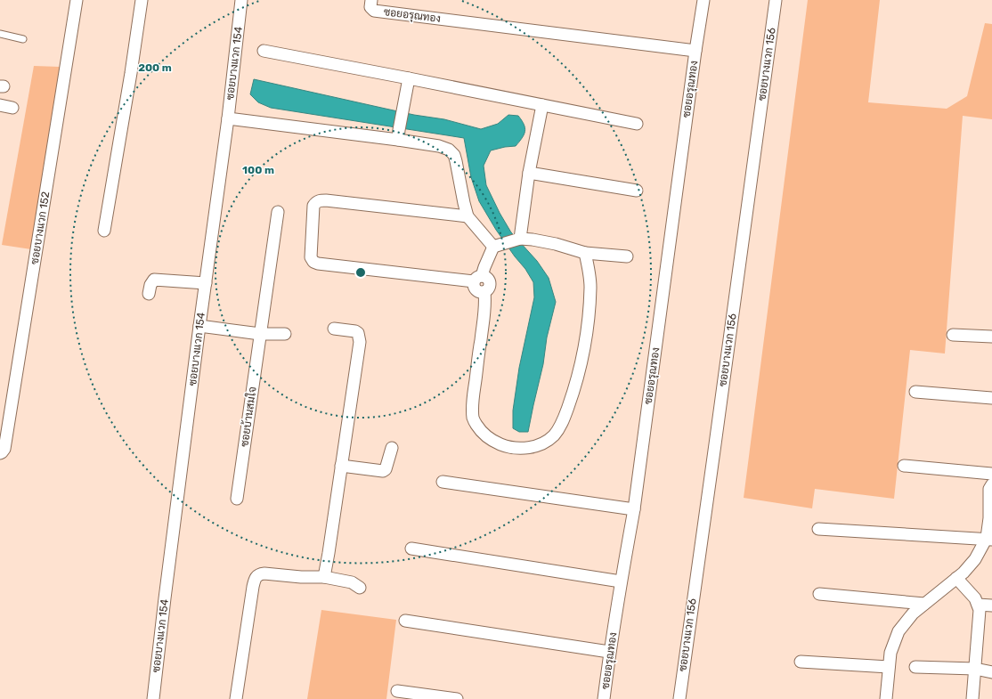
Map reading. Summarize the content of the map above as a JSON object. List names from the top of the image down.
{
  "streets": {
    "street": [
      "ซอยอรุณทอง",
      "ซอยบางแวก 154",
      "ซอยบางแวก 156",
      "ซอยบางแวก 152",
      "ซอยบ้านสมใจ"
    ]
  },
  "rings": ["200 m", "100 m"]
}
